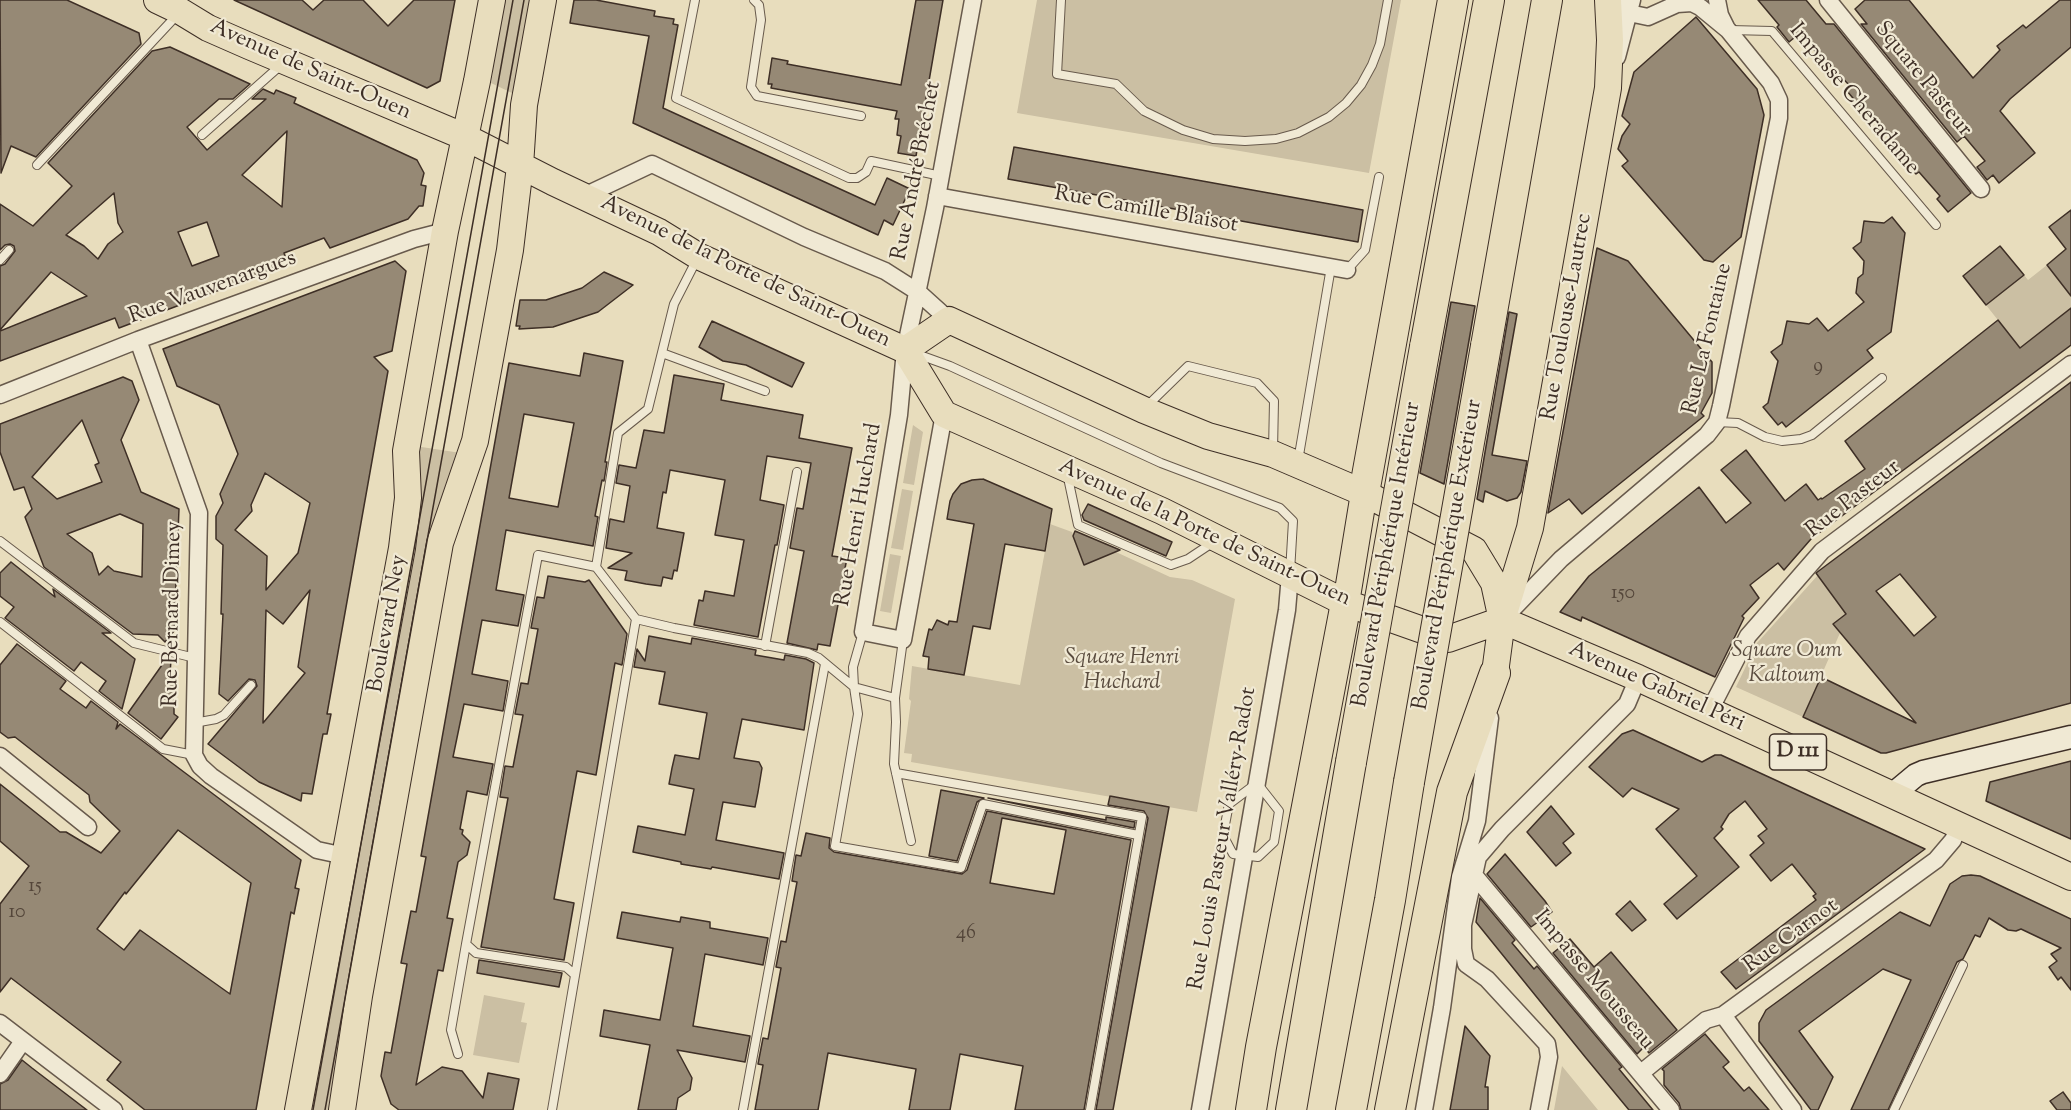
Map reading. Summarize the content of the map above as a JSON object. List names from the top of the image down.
{
  "streets": {
    "highway": ["Boulevard Périphérique Intérieur", "Boulevard Périphérique Extérieur"],
    "main road": [
      "Avenue de Saint-Ouen",
      "Avenue de la Porte de Saint-Ouen",
      "Rue Toulouse-Lautrec",
      "Boulevard Ney",
      "Avenue Gabriel Péri",
      "D 111"
    ],
    "street": [
      "Square Pasteur",
      "Rue André Bréchet",
      "Rue Camille Blaisot",
      "Rue Vauvenargues",
      "Rue La Fontaine",
      "Rue Pasteur",
      "Rue Henri Huchard",
      "Rue Bernard Dimey",
      "Rue Louis Pasteur Valléry-Radot",
      "Rue Carnot",
      "Impasse Mousseau"
    ],
    "lane": ["Impasse Cheradame"]
  },
  "crossings": [
    ["Avenue de Saint-Ouen", "Avenue de la Porte de Saint-Ouen"],
    ["Avenue de Saint-Ouen", "Boulevard Ney"],
    ["Impasse Cheradame", "Rue La Fontaine"],
    ["Rue André Bréchet", "Rue Camille Blaisot"],
    ["Rue André Bréchet", "Avenue de la Porte de Saint-Ouen"],
    ["Rue André Bréchet", "Rue Henri Huchard"],
    ["Avenue de la Porte de Saint-Ouen", "Rue Toulouse-Lautrec"],
    ["Avenue de la Porte de Saint-Ouen", "Rue La Fontaine"],
    ["Avenue de la Porte de Saint-Ouen", "Rue Henri Huchard"],
    ["Avenue de la Porte de Saint-Ouen", "Boulevard Ney"],
    ["Avenue de la Porte de Saint-Ouen", "Avenue Gabriel Péri"],
    ["Avenue de la Porte de Saint-Ouen", "Rue Louis Pasteur Valléry-Radot"],
    ["Rue Vauvenargues", "Rue Bernard Dimey"],
    ["Rue Vauvenargues", "Boulevard Ney"],
    ["Rue Toulouse-Lautrec", "Rue La Fontaine"],
    ["Rue Toulouse-Lautrec", "Avenue Gabriel Péri"],
    ["Rue La Fontaine", "Avenue Gabriel Péri"],
    ["Rue Pasteur", "Avenue Gabriel Péri"],
    ["Avenue Gabriel Péri", "Rue Carnot"],
    ["Rue Carnot", "Impasse Mousseau"]
  ],
  "parks": ["Square Oum Kaltoum", "Square Henri Huchard"],
  "house_numbers": [
    "9",
    "150",
    "15",
    "10",
    "46"
  ]
}
